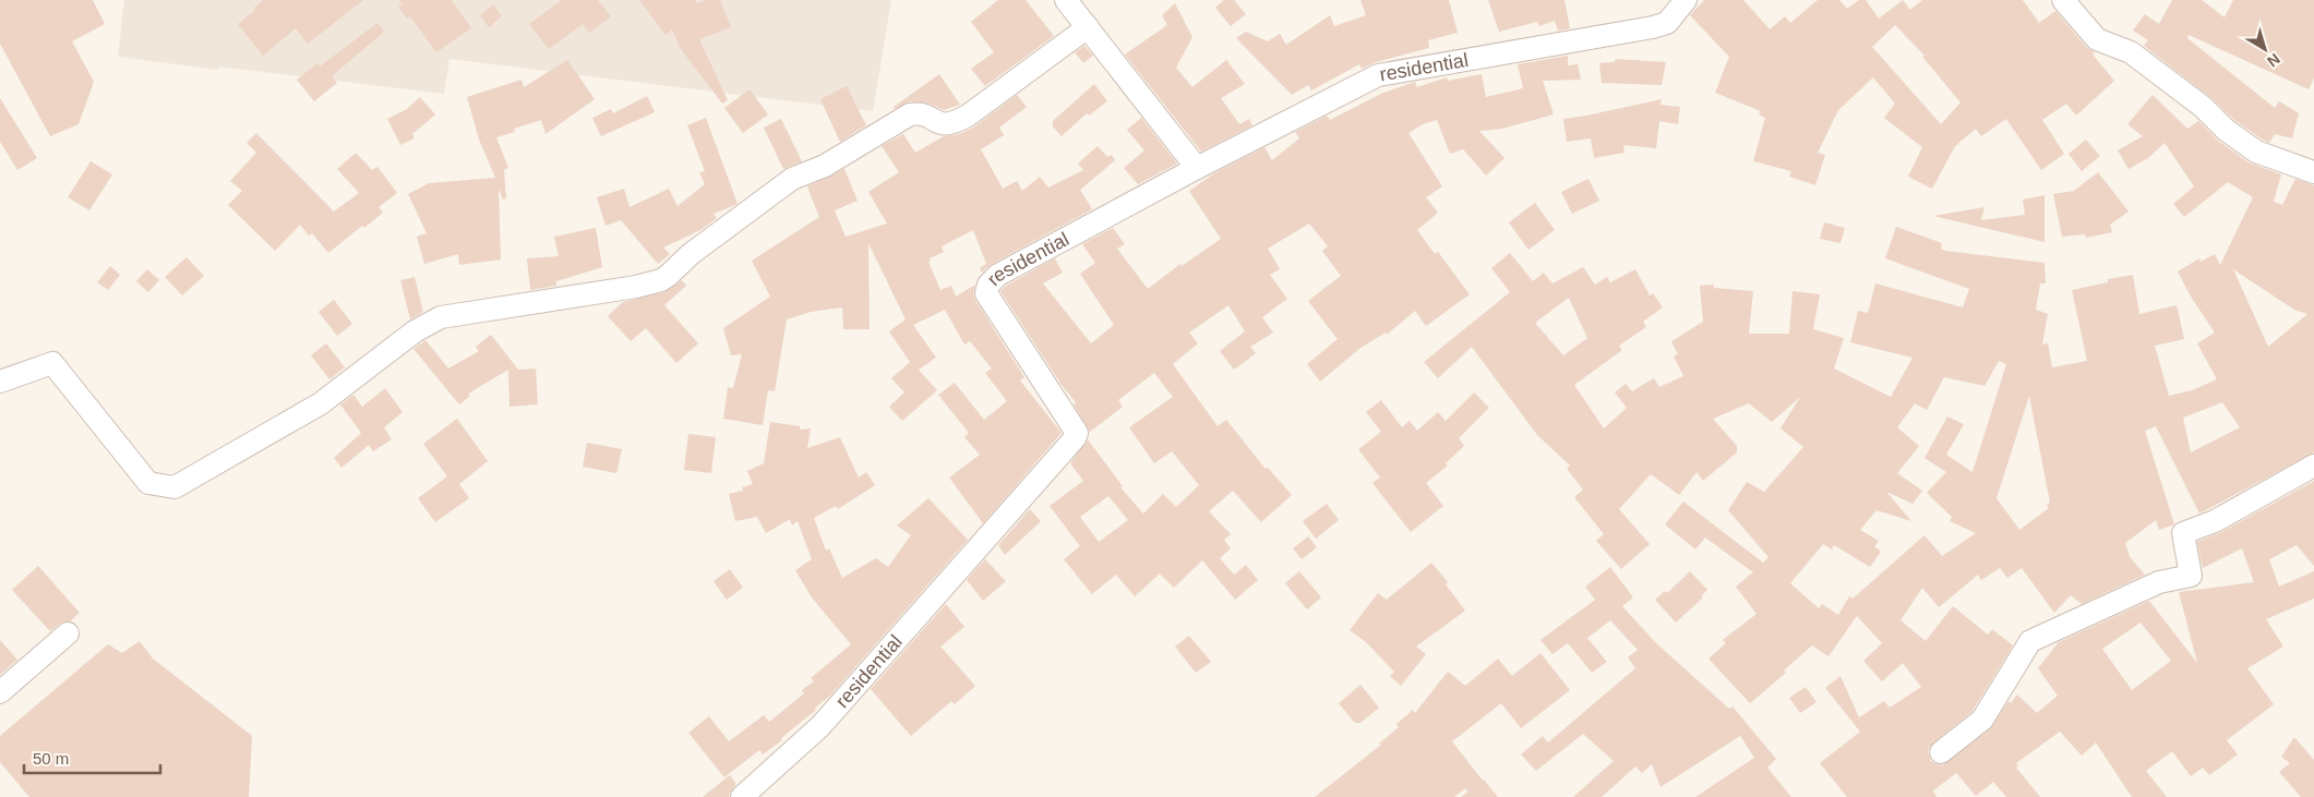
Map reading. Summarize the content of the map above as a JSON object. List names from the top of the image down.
{
  "streets": {
    "street": ["residential"]
  },
  "scale_bar": "50 m",
  "north": "bottom right"
}
